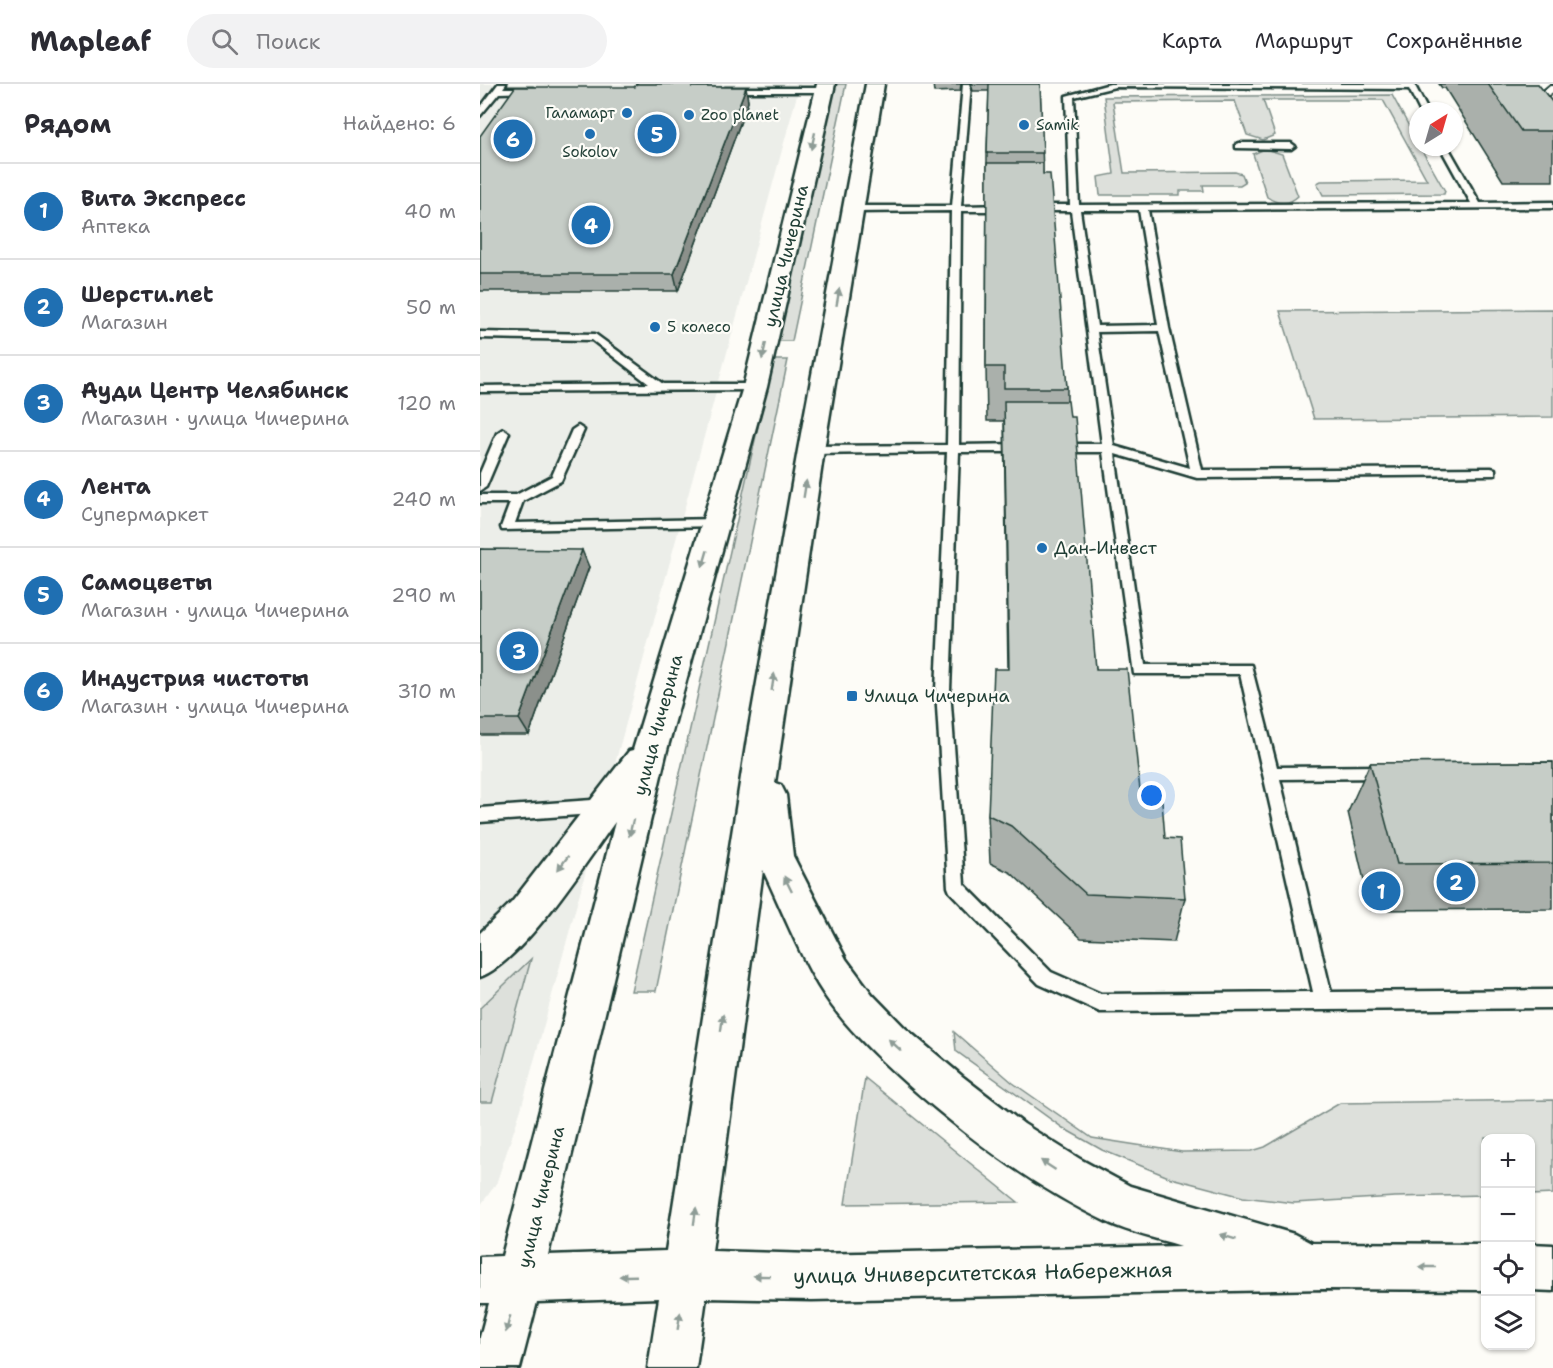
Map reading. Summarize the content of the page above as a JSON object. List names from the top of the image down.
{
  "streets": {
    "main road": ["улица Чичерина", "улица Университетская Набережная"]
  },
  "crossings": [
    ["улица Чичерина", "улица Университетская Набережная"]
  ],
  "one_way": ["улица Университетская Набережная"],
  "places": {
    "other": [
      "Галамарт",
      "Zoo planet",
      "Samik",
      "Sokolov",
      "5 колесо",
      "Дан-Инвест"
    ],
    "transit": ["Улица Чичерина"]
  },
  "north": "top right",
  "page": {
    "header": "Mapleaf",
    "search": "Поиск",
    "nav": ["Карта", "Маршрут", "Сохранённые"],
    "heading": ["Рядом", "Найдено: 6"],
    "pins": [
      "5",
      "6",
      "4",
      "3",
      "2",
      "1"
    ],
    "list": [
      {
        "mark": "1",
        "name": "Вита Экспресс",
        "note": "Аптека",
        "value": "40 m"
      },
      {
        "mark": "2",
        "name": "Шерсти.net",
        "note": "Магазин",
        "value": "50 m"
      },
      {
        "mark": "3",
        "name": "Ауди Центр Челябинск",
        "note": "Магазин · улица Чичерина",
        "value": "120 m"
      },
      {
        "mark": "4",
        "name": "Лента",
        "note": "Супермаркет",
        "value": "240 m"
      },
      {
        "mark": "5",
        "name": "Самоцветы",
        "note": "Магазин · улица Чичерина",
        "value": "290 m"
      },
      {
        "mark": "6",
        "name": "Индустрия чистоты",
        "note": "Магазин · улица Чичерина",
        "value": "310 m"
      }
    ],
    "map_buttons": ["+", "−"]
  }
}
